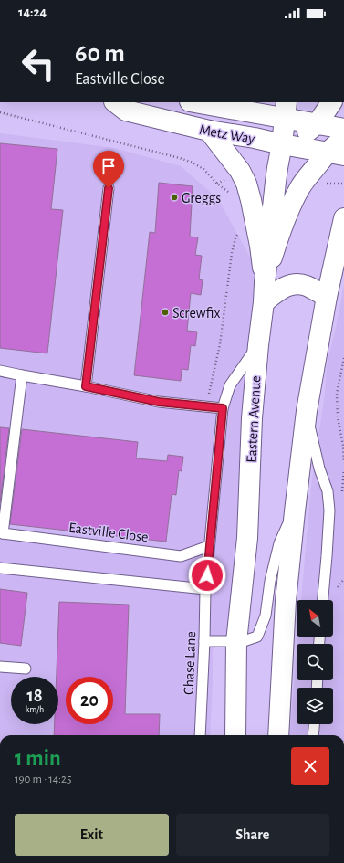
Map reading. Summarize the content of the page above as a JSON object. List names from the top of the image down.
{
  "streets": {
    "main road": ["Metz Way", "Eastern Avenue"],
    "lane": ["Eastville Close", "Chase Lane"]
  },
  "crossings": [
    ["Metz Way", "Eastern Avenue"],
    ["Eastern Avenue", "Chase Lane"],
    ["Eastville Close", "Chase Lane"]
  ],
  "places": ["Greggs", "Screwfix"],
  "north": "top left",
  "page": {
    "status": "14:24",
    "turn": ["60 m", "Eastville Close"],
    "speed": "18 km/h",
    "limit": "20",
    "heading": ["1 min", "190 m · 14:25"],
    "buttons": ["Exit", "Share"]
  }
}
